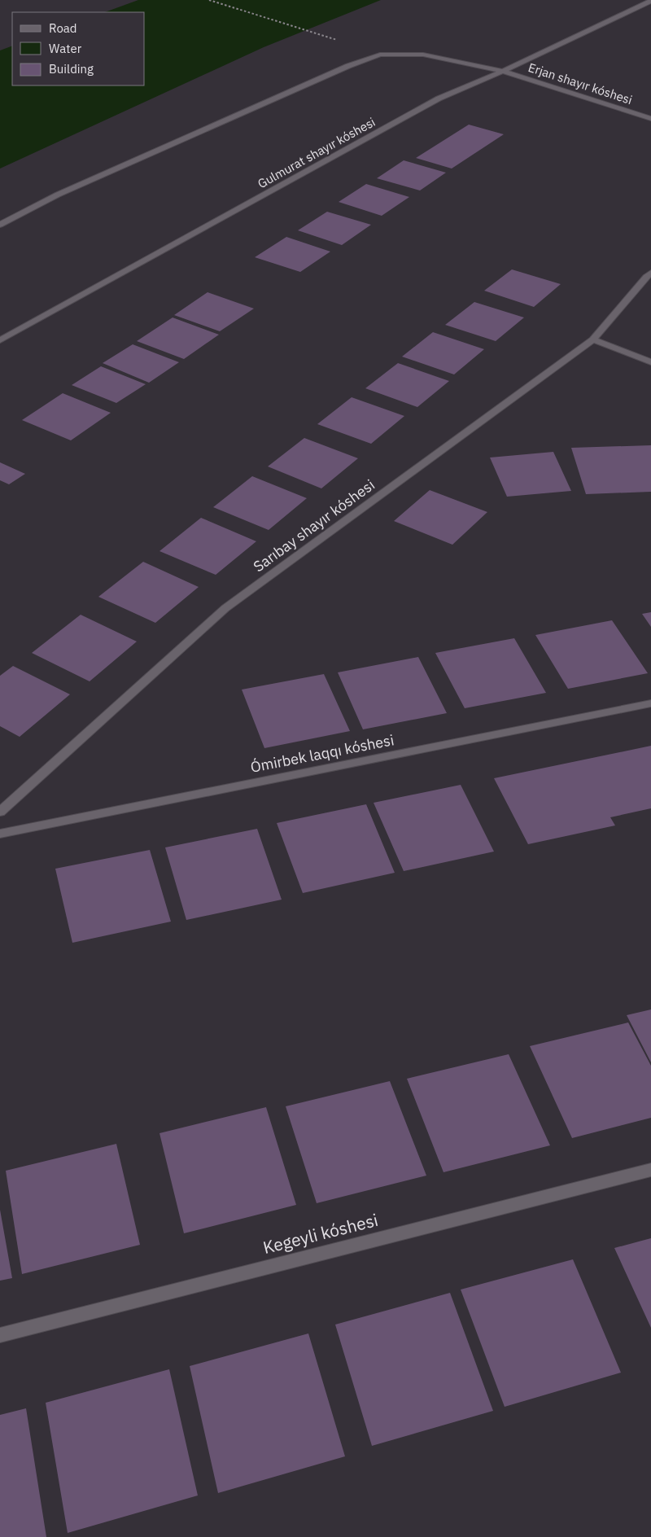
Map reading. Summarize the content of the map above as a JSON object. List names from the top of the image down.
{
  "streets": {
    "street": [
      "Erjan shayır kóshesi",
      "Gulmurat shayır kóshesi",
      "Sarıbay shayır kóshesi",
      "Ómirbek laqqı kóshesi",
      "Kegeyli kóshesi"
    ]
  },
  "crossings": [
    ["Erjan shayır kóshesi", "Gulmurat shayır kóshesi"]
  ],
  "legend": ["Road", "Water", "Building"]
}
